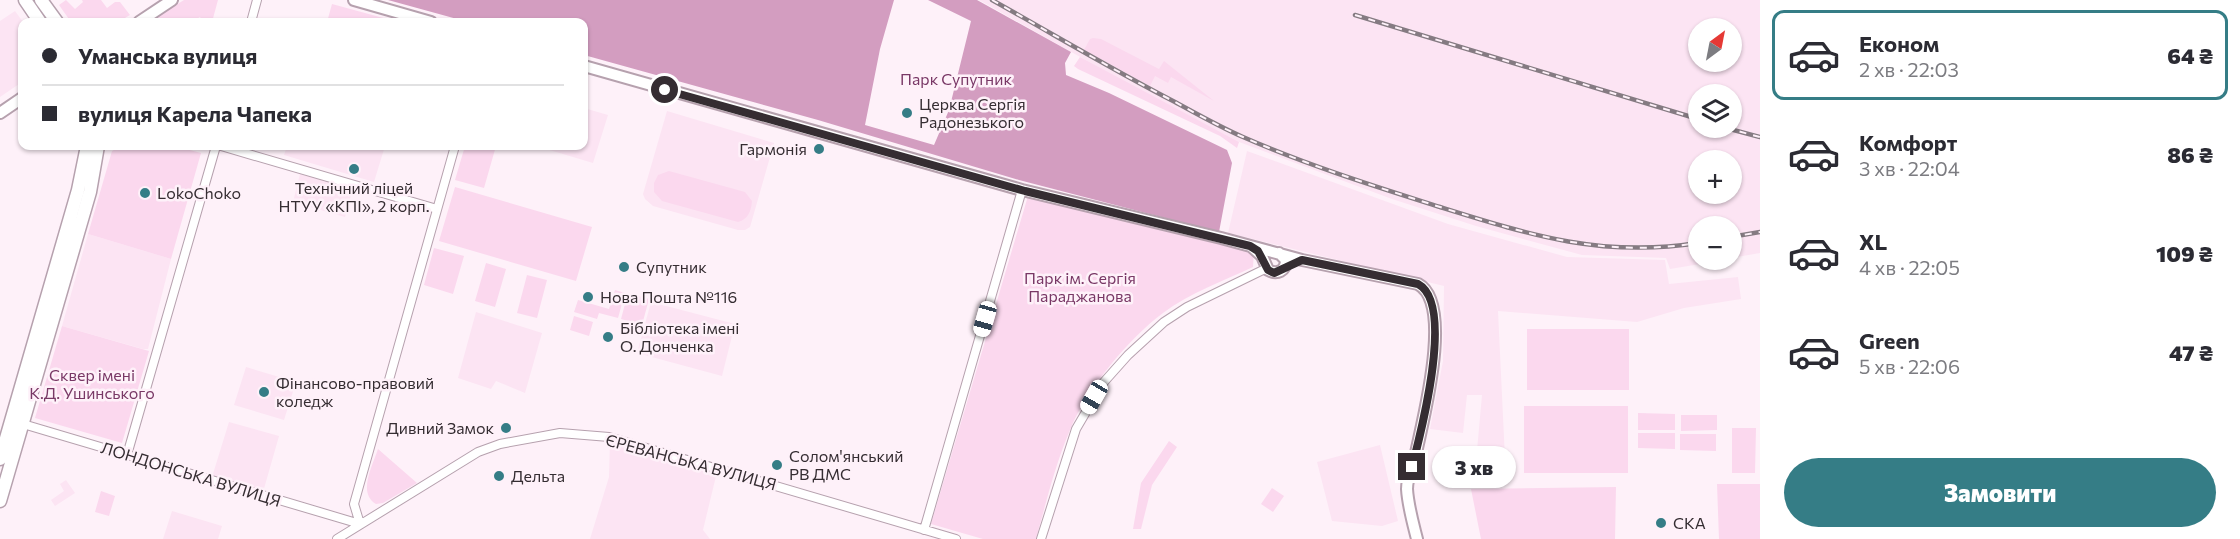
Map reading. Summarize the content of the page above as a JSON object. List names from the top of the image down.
{
  "streets": {
    "street": ["ЄРЕВАНСЬКА ВУЛИЦЯ", "ЛОНДОНСЬКА ВУЛИЦЯ"]
  },
  "crossings": [
    ["ЄРЕВАНСЬКА ВУЛИЦЯ", "ЛОНДОНСЬКА ВУЛИЦЯ"]
  ],
  "parks": ["Парк Супутник", "Парк ім. Сергія Параджанова", "Сквер імені К.Д. Ушинського"],
  "places": [
    "Церква Сергія Радонезького",
    "Гармонія",
    "Технічний ліцей НТУУ «КПІ», 2 корп.",
    "LokoChoko",
    "Супутник",
    "Нова Пошта №116",
    "Бібліотека імені О. Донченка",
    "Фінансово-правовий коледж",
    "Дивний Замок",
    "Солом'янський РВ ДМС",
    "Дельта",
    "СКА"
  ],
  "north": "top right",
  "page": {
    "list": [
      {
        "name": "Економ",
        "note": "2 хв · 22:03",
        "value": "64 ₴"
      },
      {
        "name": "Комфорт",
        "note": "3 хв · 22:04",
        "value": "86 ₴"
      },
      {
        "name": "XL",
        "note": "4 хв · 22:05",
        "value": "109 ₴"
      },
      {
        "name": "Green",
        "note": "5 хв · 22:06",
        "value": "47 ₴"
      }
    ],
    "map_buttons": ["+", "−"],
    "banner": ["Уманська вулиця", "вулиця Карела Чапека"],
    "bubble": "3 хв",
    "buttons": "Замовити"
  }
}
